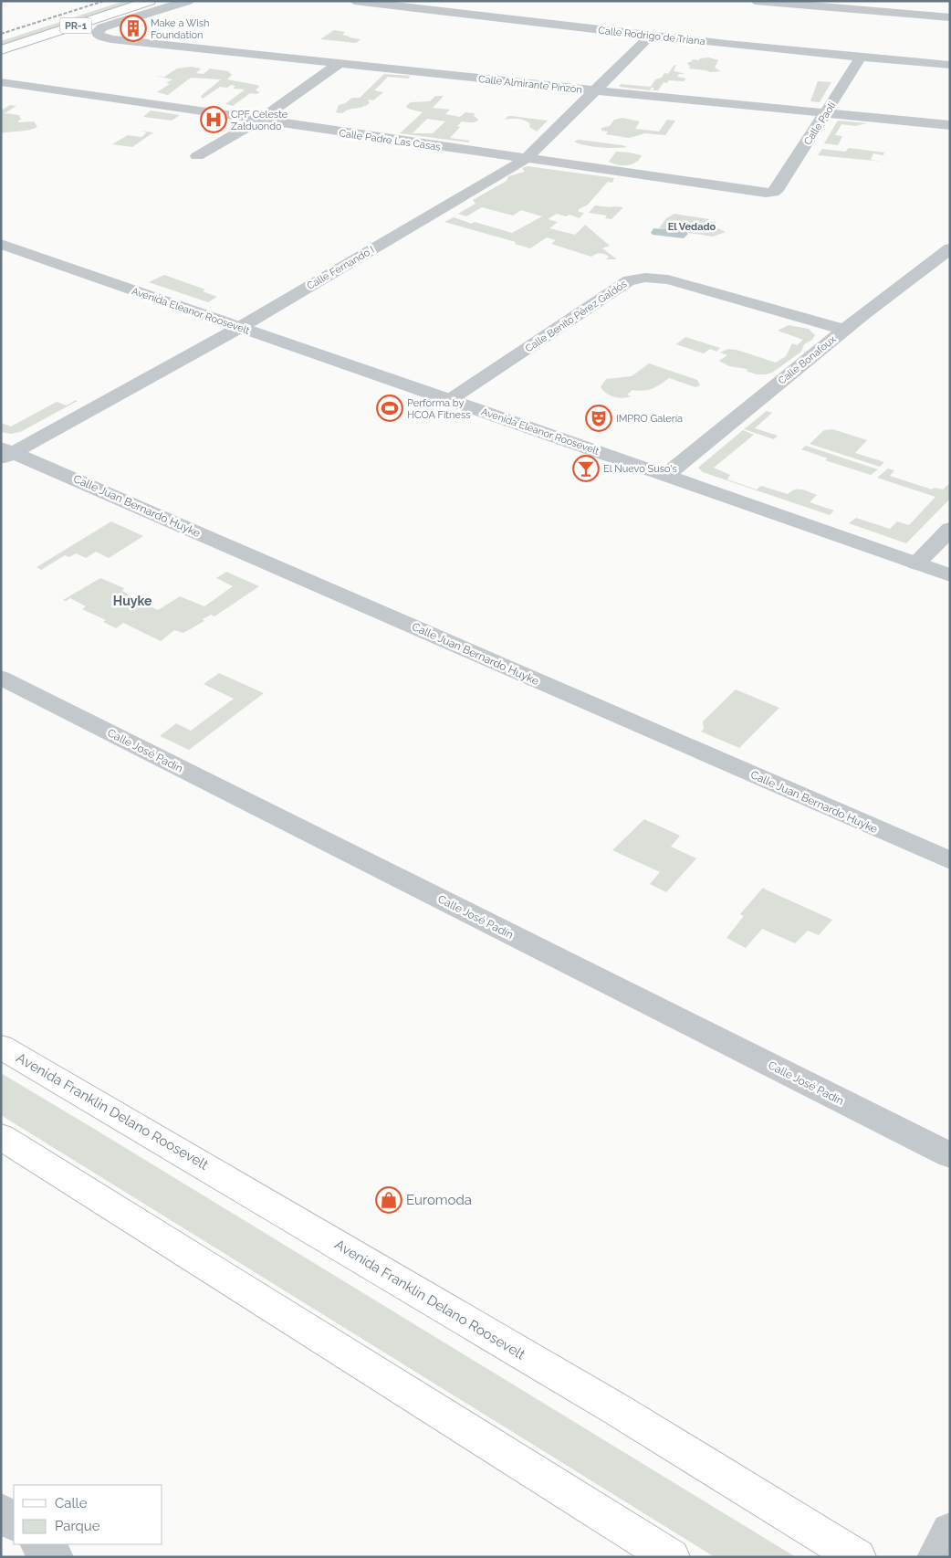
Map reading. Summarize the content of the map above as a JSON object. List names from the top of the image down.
{
  "streets": {
    "main road": ["PR-1", "Avenida Franklin Delano Roosevelt"],
    "street": [
      "Calle Rodrigo de Triana",
      "Calle Almirante Pinzón",
      "Calle Paoli",
      "Calle Padre Las Casas",
      "Calle Fernando I",
      "Avenida Eleanor Roosevelt",
      "Calle Benito Pérez Galdós",
      "Calle Bonafoux",
      "Calle Juan Bernardo Huyke",
      "Calle José Padín"
    ]
  },
  "crossings": [
    ["Calle Rodrigo de Triana", "Calle Paoli"],
    ["Calle Rodrigo de Triana", "Calle Fernando I"],
    ["Calle Almirante Pinzón", "Calle Paoli"],
    ["Calle Almirante Pinzón", "Calle Fernando I"],
    ["Calle Paoli", "Calle Padre Las Casas"],
    ["Calle Padre Las Casas", "Calle Fernando I"],
    ["Calle Fernando I", "Avenida Eleanor Roosevelt"],
    ["Calle Fernando I", "Calle Juan Bernardo Huyke"],
    ["Avenida Eleanor Roosevelt", "Calle Benito Pérez Galdós"],
    ["Avenida Eleanor Roosevelt", "Calle Bonafoux"],
    ["Calle Benito Pérez Galdós", "Calle Bonafoux"]
  ],
  "districts": ["El Vedado", "Huyke"],
  "places": {
    "building": ["Make a Wish Foundation"],
    "hospital": ["CPF Celeste Zalduondo"],
    "sports": ["Performa by HCOA Fitness"],
    "theatre": ["IMPRO Galería"],
    "bar": ["El Nuevo Suso's"],
    "shop": ["Euromoda"]
  },
  "legend": ["Calle", "Parque"]
}
